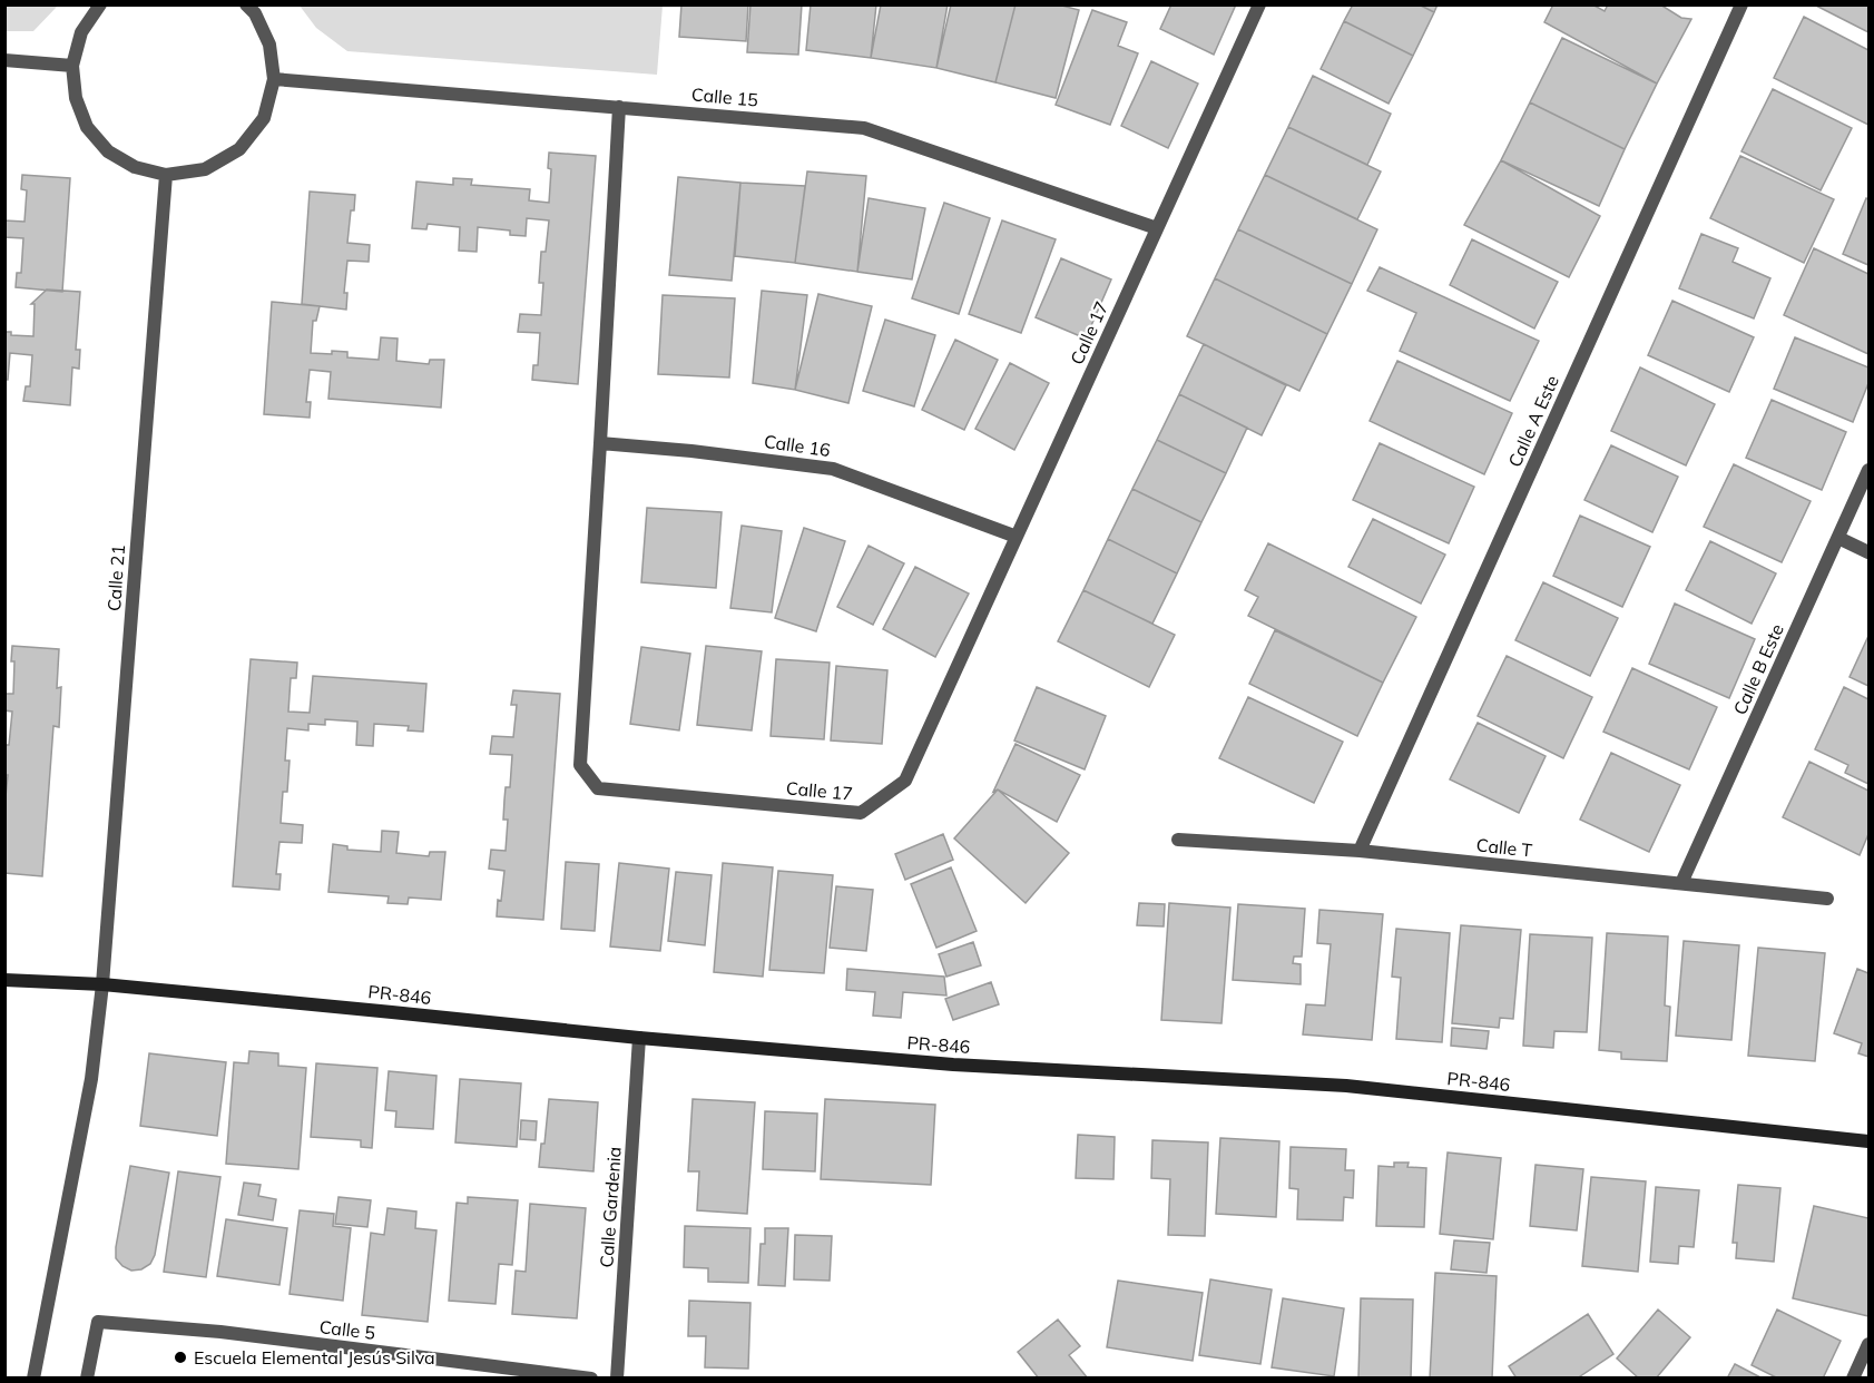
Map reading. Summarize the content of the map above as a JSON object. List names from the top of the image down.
{
  "streets": {
    "street": [
      "Calle 15",
      "Calle 17",
      "Calle A Este",
      "Calle 16",
      "Calle 21",
      "Calle B Este",
      "Calle T",
      "PR-846",
      "Calle Gardenia",
      "Calle 5"
    ]
  },
  "crossings": [
    ["Calle 15", "Calle 17"],
    ["Calle 17", "Calle 16"],
    ["Calle A Este", "Calle T"],
    ["Calle 21", "PR-846"],
    ["Calle B Este", "Calle T"],
    ["PR-846", "Calle Gardenia"]
  ],
  "places": ["Escuela Elemental Jesús Silva"]
}
